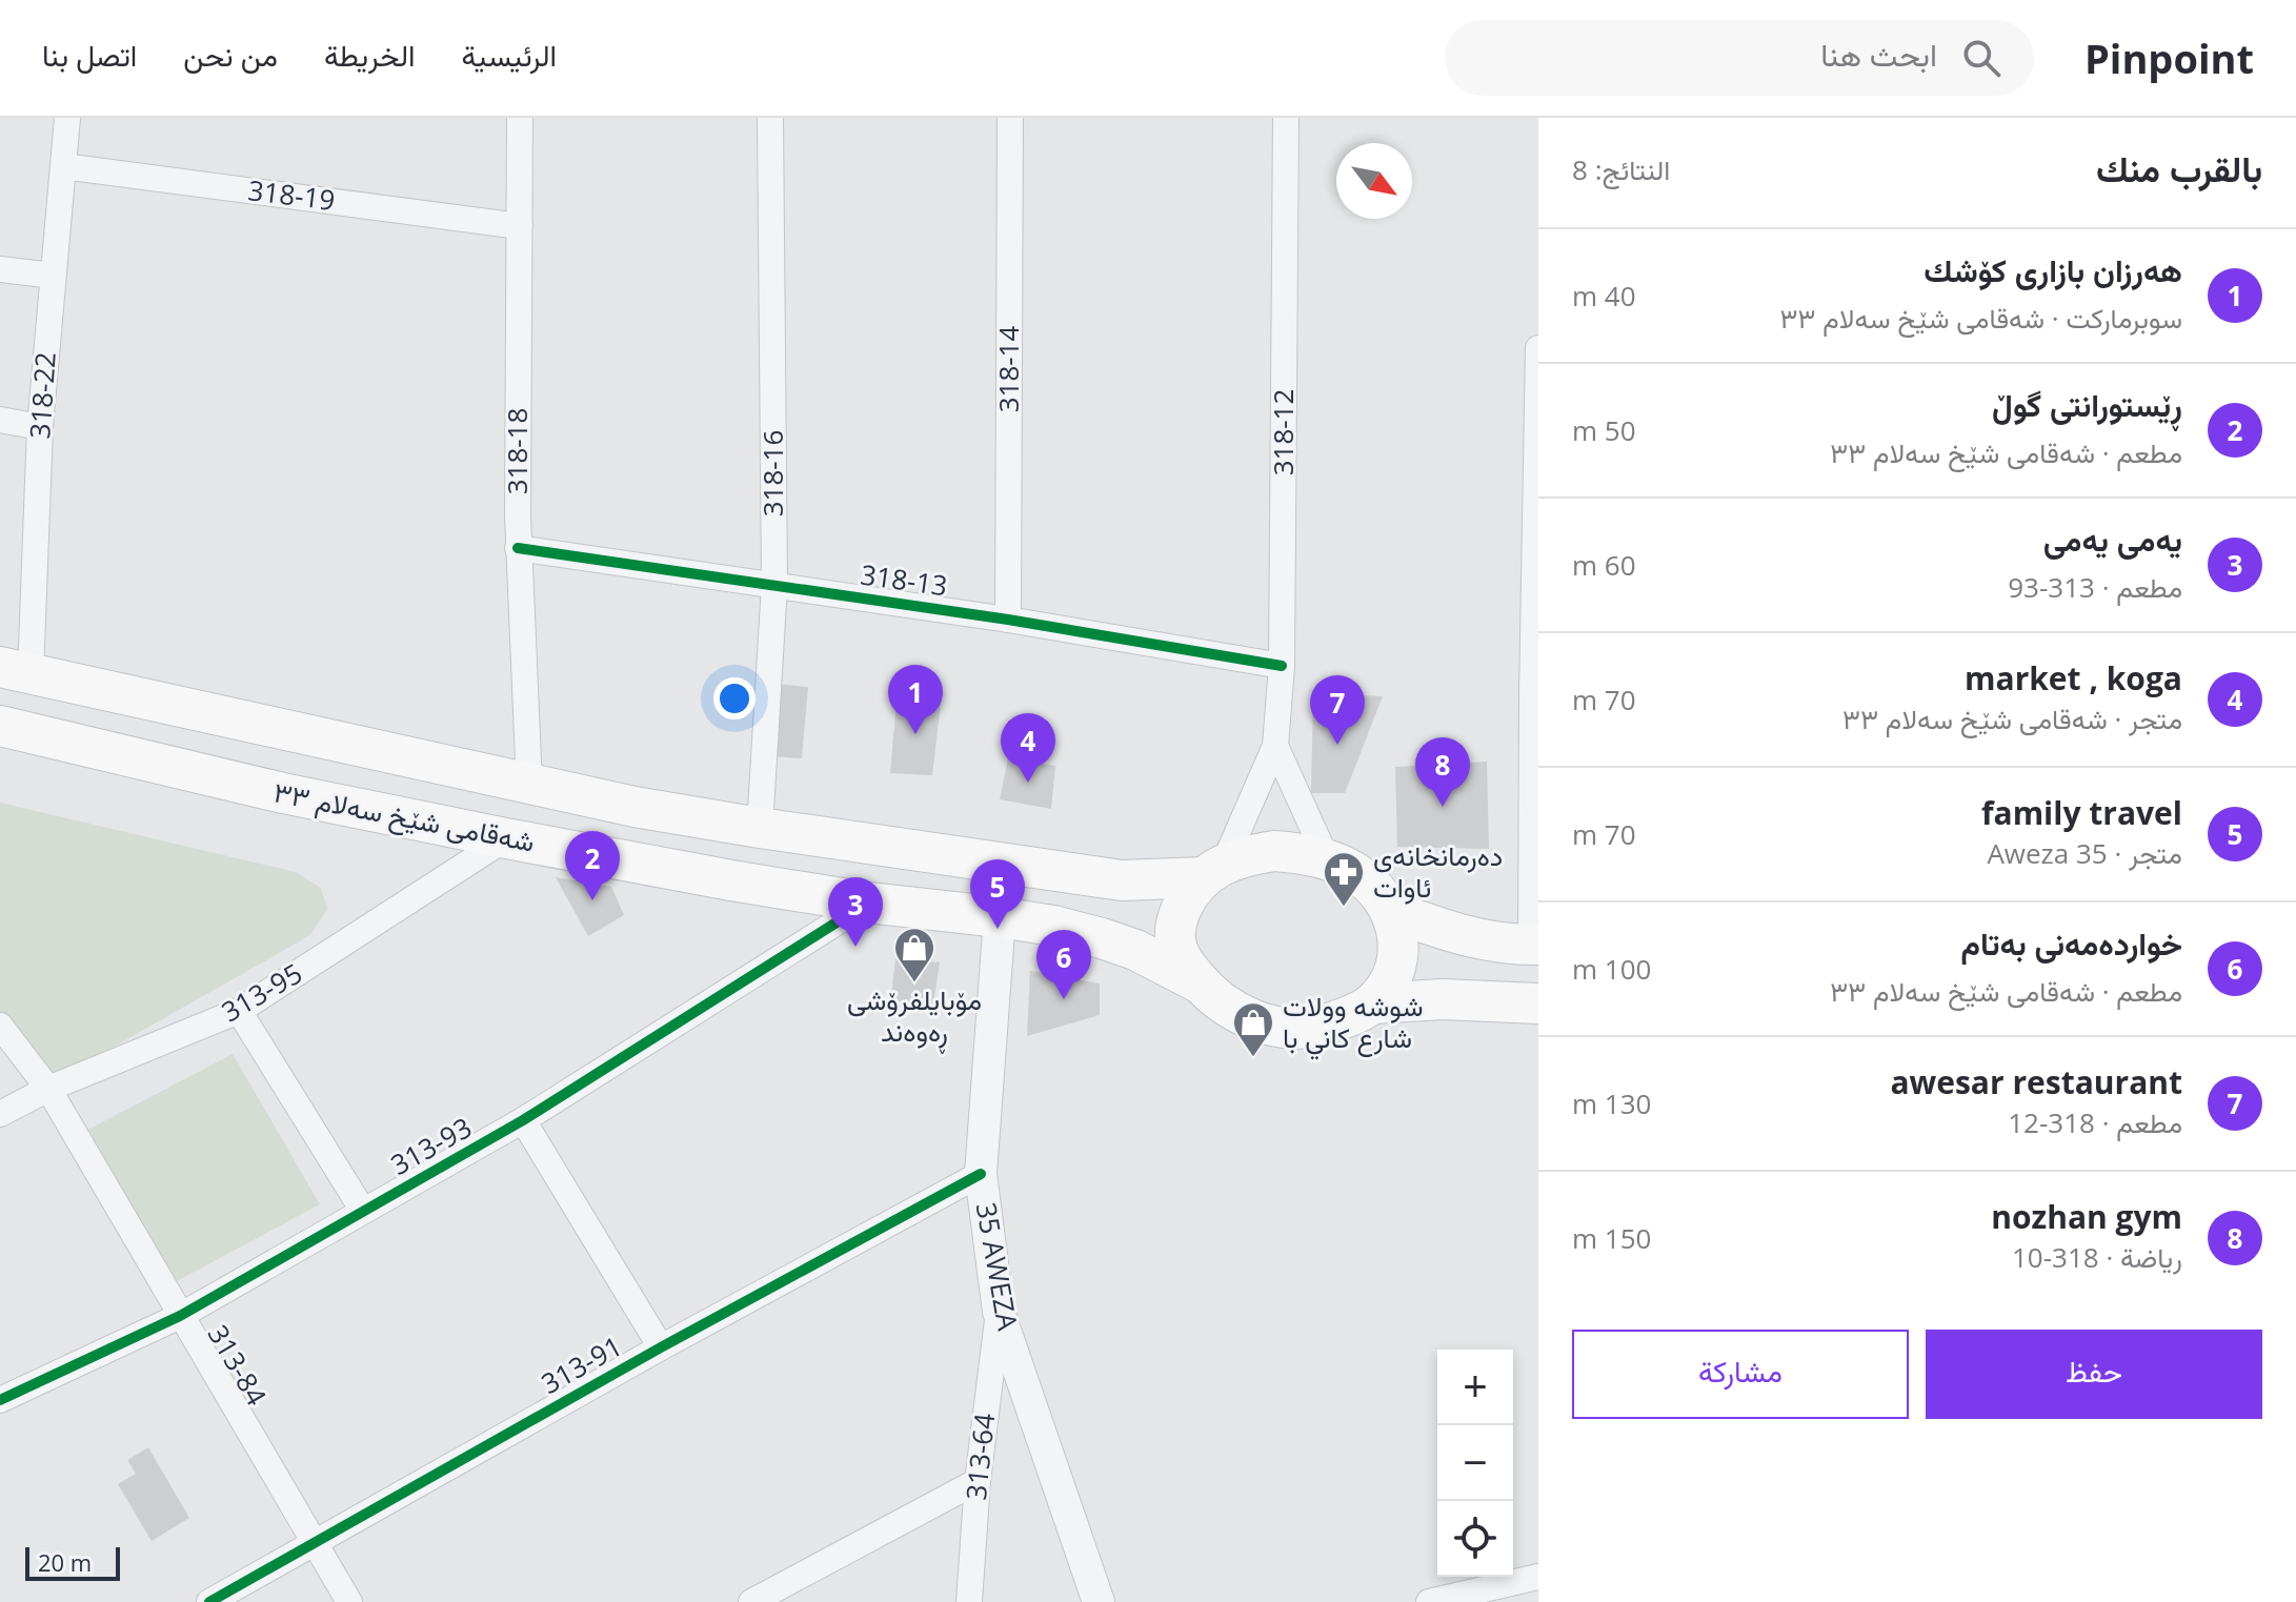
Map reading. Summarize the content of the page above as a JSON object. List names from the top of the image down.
{
  "streets": {
    "main road": ["شەقامی شێخ سەلام ٣٣"],
    "street": [
      "318-19",
      "318-14",
      "318-22",
      "318-12",
      "318-18",
      "318-16",
      "318-13",
      "313-95",
      "313-93",
      "35 AWEZA",
      "313-84",
      "313-91",
      "313-64"
    ]
  },
  "crossings": [
    ["318-19", "318-22"],
    ["318-19", "318-18"],
    ["318-14", "318-13"],
    ["318-22", "شەقامی شێخ سەلام ٣٣"],
    ["318-12", "318-13"],
    ["318-12", "شەقامی شێخ سەلام ٣٣"],
    ["318-18", "318-13"],
    ["318-18", "شەقامی شێخ سەلام ٣٣"],
    ["318-16", "318-13"],
    ["318-16", "شەقامی شێخ سەلام ٣٣"],
    ["شەقامی شێخ سەلام ٣٣", "313-95"],
    ["شەقامی شێخ سەلام ٣٣", "313-93"],
    ["شەقامی شێخ سەلام ٣٣", "35 AWEZA"],
    ["313-95", "313-84"],
    ["313-93", "313-84"],
    ["35 AWEZA", "313-91"],
    ["35 AWEZA", "313-64"],
    ["313-84", "313-91"]
  ],
  "places": {
    "pharmacy": ["دەرمانخانەی ئاوات"],
    "shop": ["مۆبایلفرۆشی ڕەوەند", "شوشه وولات شارع كاني با"]
  },
  "scale_bar": "20 m",
  "north": "bottom right",
  "page": {
    "header": "Pinpoint",
    "search": "ابحث هنا",
    "nav": [
      "الرئيسية",
      "الخريطة",
      "من نحن",
      "اتصل بنا"
    ],
    "heading": ["بالقرب منك", "النتائج: 8"],
    "list": [
      {
        "mark": "1",
        "name": "هەرزان بازاری کۆشك",
        "note": "سوبرماركت · شەقامی شێخ سەلام ٣٣",
        "value": "40 m"
      },
      {
        "mark": "2",
        "name": "ڕێستورانتی گوڵ",
        "note": "مطعم · شەقامی شێخ سەلام ٣٣",
        "value": "50 m"
      },
      {
        "mark": "3",
        "name": "یەمی یەمی",
        "note": "مطعم · 313-93",
        "value": "60 m"
      },
      {
        "mark": "4",
        "name": "market , koga",
        "note": "متجر · شەقامی شێخ سەلام ٣٣",
        "value": "70 m"
      },
      {
        "mark": "5",
        "name": "family travel",
        "note": "متجر · 35 Aweza",
        "value": "70 m"
      },
      {
        "mark": "6",
        "name": "خواردەمەنی بەتام",
        "note": "مطعم · شەقامی شێخ سەلام ٣٣",
        "value": "100 m"
      },
      {
        "mark": "7",
        "name": "awesar restaurant",
        "note": "مطعم · 318-12",
        "value": "130 m"
      },
      {
        "mark": "8",
        "name": "nozhan gym",
        "note": "رياضة · 318-10",
        "value": "150 m"
      }
    ],
    "pins": [
      "1",
      "7",
      "4",
      "8",
      "2",
      "5",
      "3",
      "6"
    ],
    "buttons": ["حفظ", "مشاركة"],
    "map_buttons": ["+", "−"],
    "scale": "20 m"
  }
}
